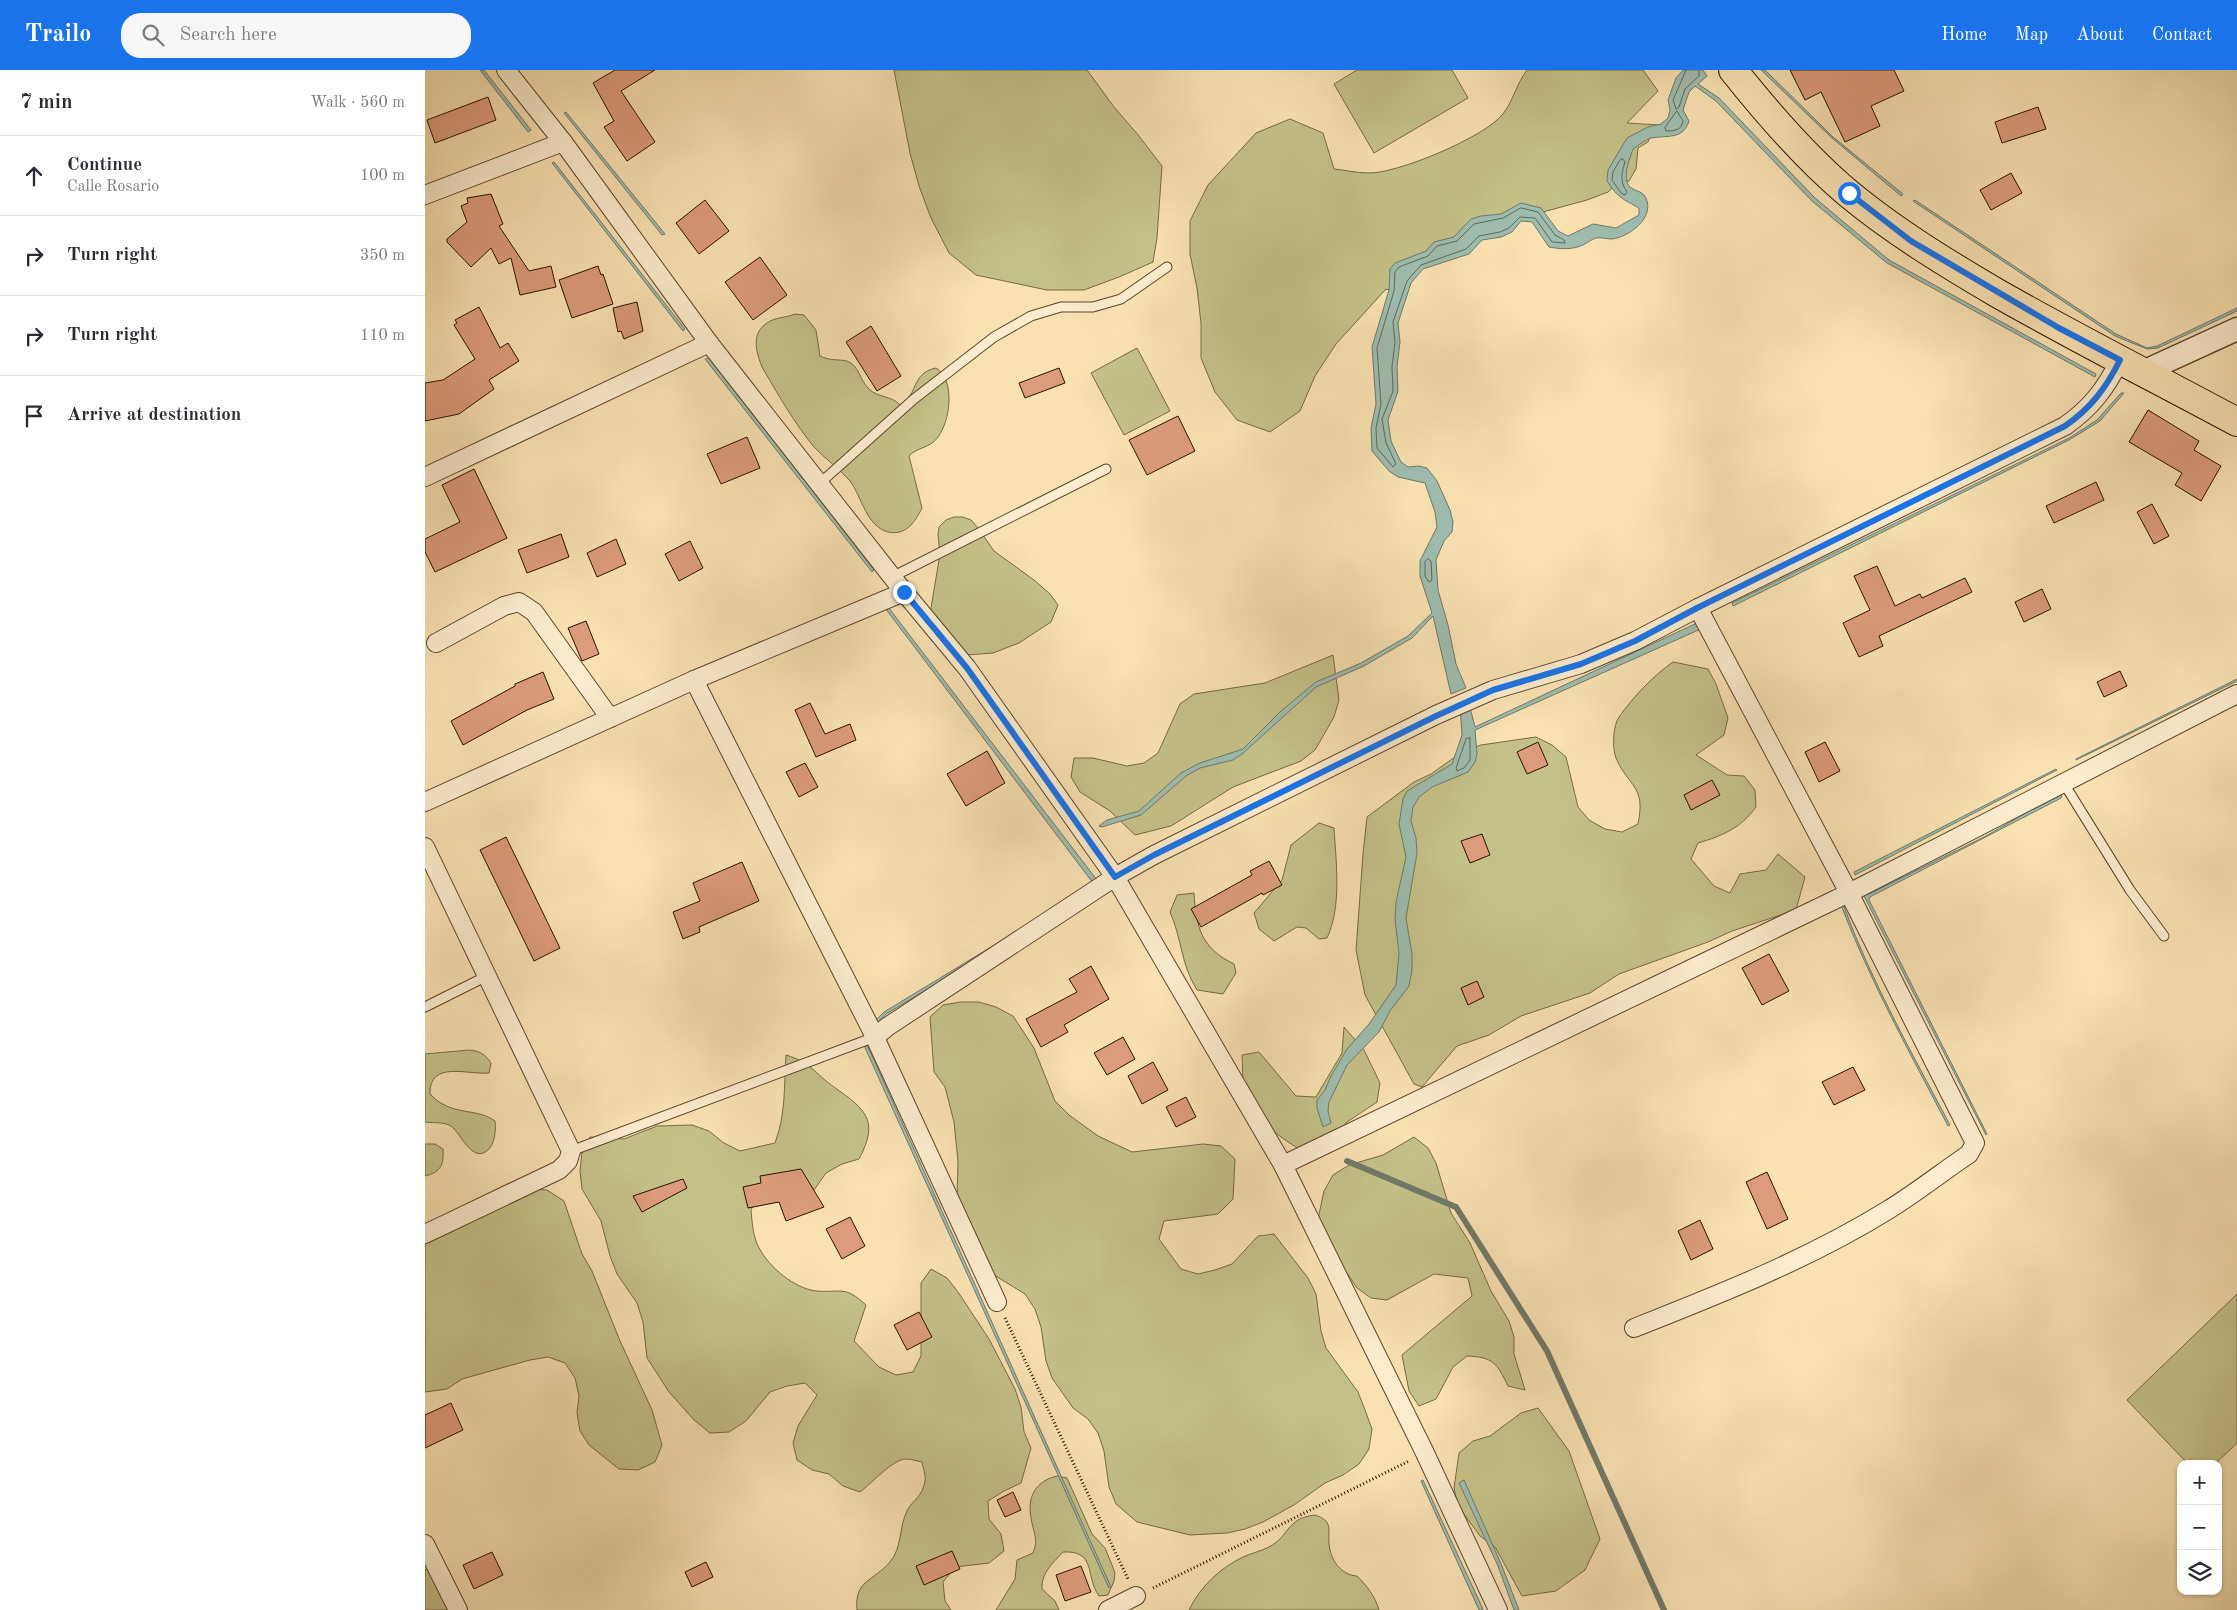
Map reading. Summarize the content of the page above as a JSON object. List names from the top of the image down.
{
  "page": {
    "header": "Trailo",
    "search": "Search here",
    "nav": [
      "Home",
      "Map",
      "About",
      "Contact"
    ],
    "heading": ["7 min", "Walk · 560 m"],
    "list": [
      ["Continue", "Calle Rosario", "100 m"],
      ["Turn right", "350 m"],
      ["Turn right", "110 m"],
      "Arrive at destination"
    ],
    "map_buttons": ["+", "−"]
  }
}
